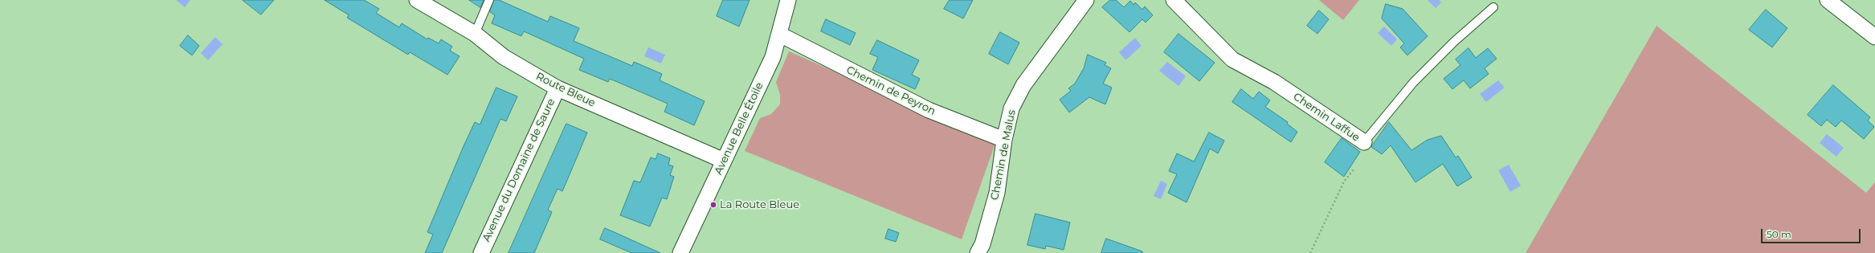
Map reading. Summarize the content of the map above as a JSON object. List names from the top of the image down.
{
  "streets": {
    "street": [
      "Route Bleue",
      "Chemin de Peyron",
      "Chemin Laffue",
      "Avenue Belle Étoile",
      "Chemin de Malus",
      "Avenue du Domaine de Saure"
    ]
  },
  "crossings": [
    ["Route Bleue", "Avenue Belle Étoile"],
    ["Route Bleue", "Avenue du Domaine de Saure"],
    ["Chemin de Peyron", "Avenue Belle Étoile"],
    ["Chemin de Peyron", "Chemin de Malus"]
  ],
  "places": ["La Route Bleue"],
  "scale_bar": "50 m"
}
